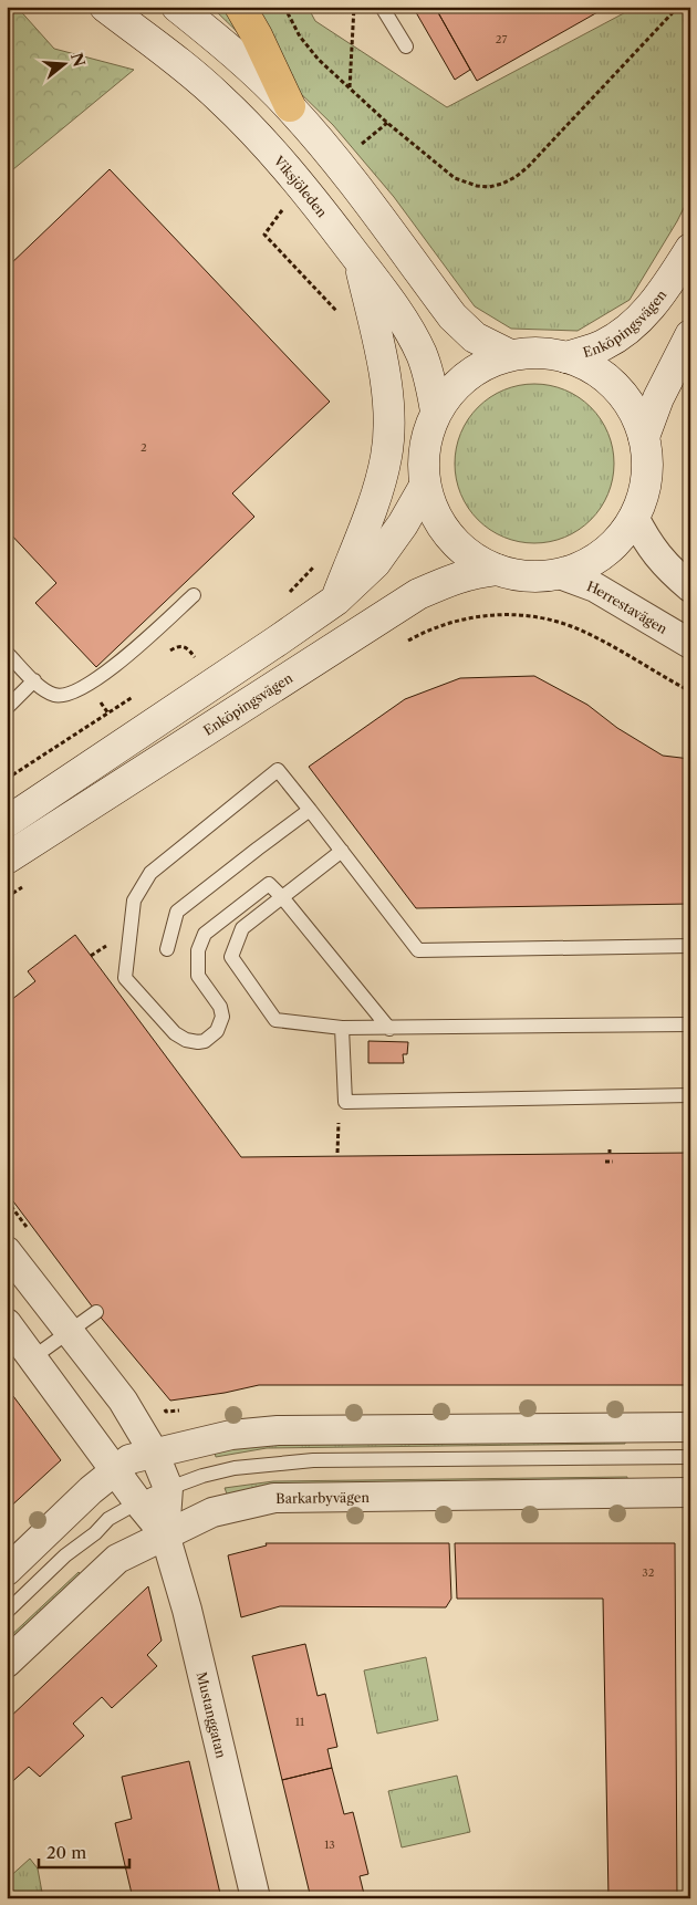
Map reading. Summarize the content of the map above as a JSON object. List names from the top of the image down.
{
  "streets": {
    "street": [
      "Viksjöleden",
      "Enköpingsvägen",
      "Herrestavägen",
      "Barkarbyvägen",
      "Mustanggatan"
    ]
  },
  "crossings": [
    ["Barkarbyvägen", "Mustanggatan"]
  ],
  "house_numbers": [
    "27",
    "2",
    "32",
    "11",
    "13"
  ],
  "scale_bar": "20 m",
  "north": "right"
}
